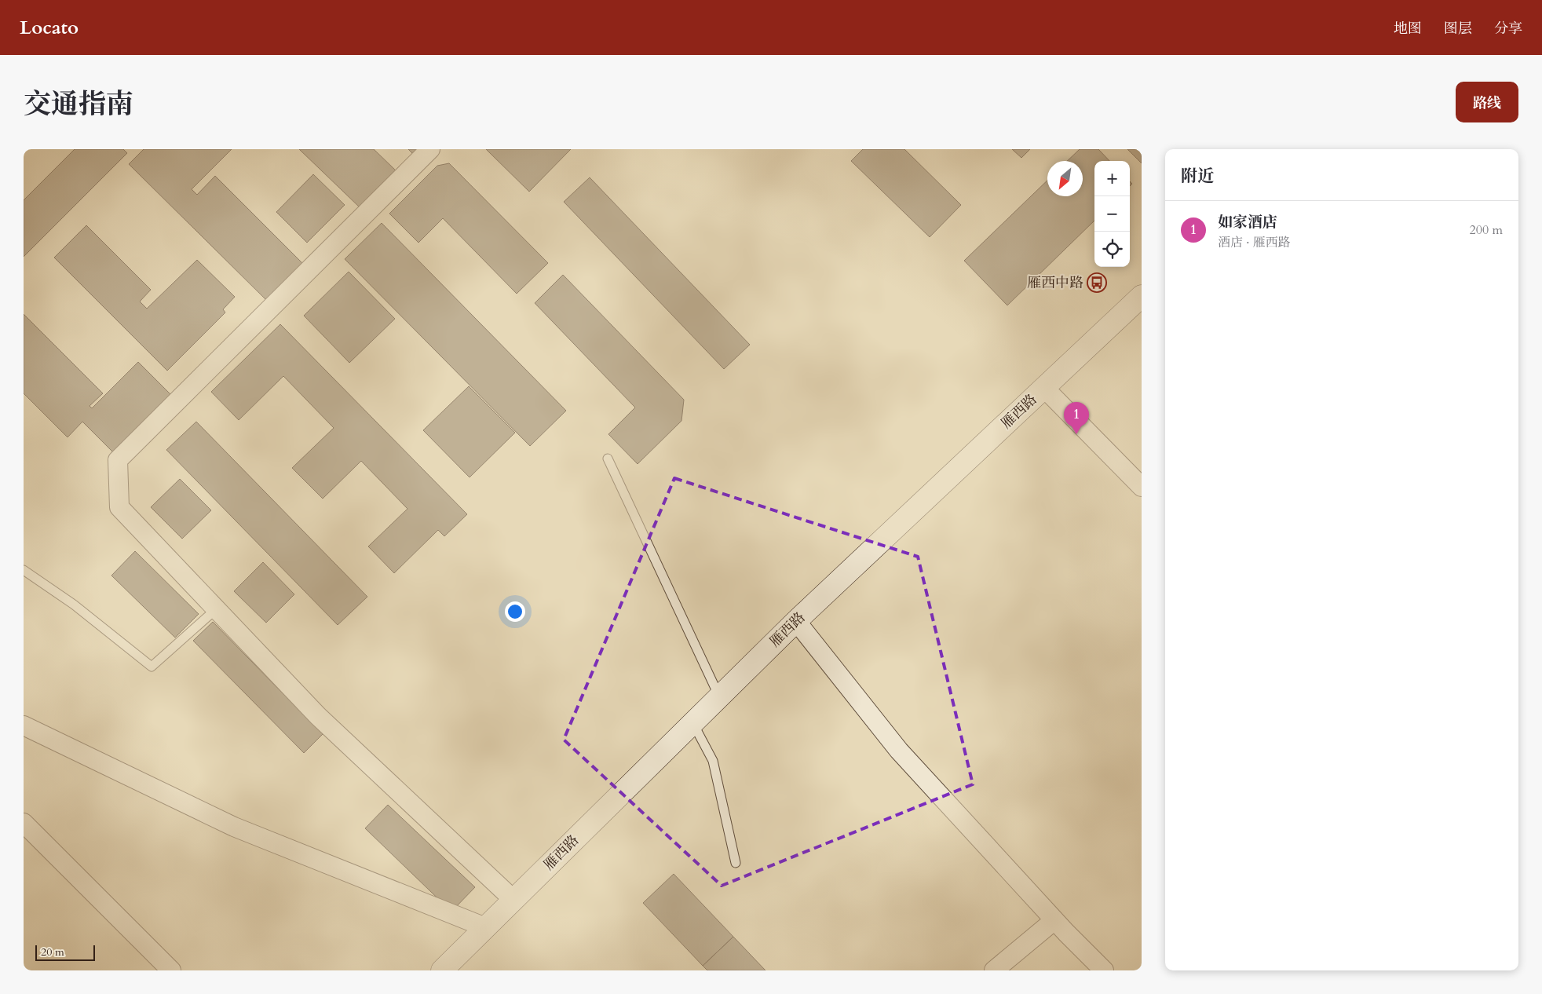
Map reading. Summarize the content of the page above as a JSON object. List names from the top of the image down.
{
  "streets": {
    "main road": ["雁西路"]
  },
  "places": {
    "bus stop": ["雁西中路"]
  },
  "scale_bar": "20 m",
  "north": "bottom left",
  "page": {
    "header": "Locato",
    "nav": ["地图", "图层", "分享"],
    "title": "交通指南",
    "buttons": "路线",
    "heading": "附近",
    "map_buttons": ["+", "−"],
    "list": [
      {
        "mark": "1",
        "name": "如家酒店",
        "note": "酒店 · 雁西路",
        "value": "200 m"
      }
    ],
    "pins": "1",
    "scale": "20 m"
  }
}
